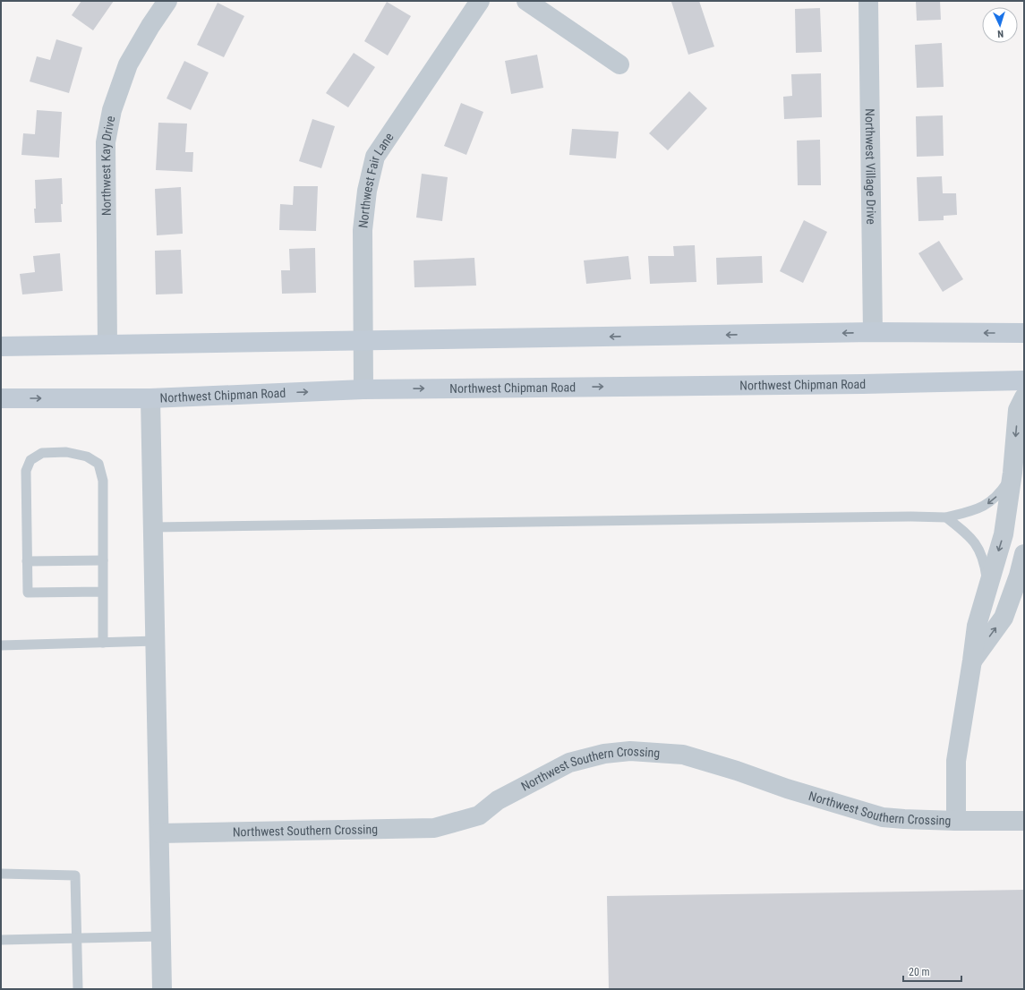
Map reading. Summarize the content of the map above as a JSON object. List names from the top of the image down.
{
  "streets": {
    "main road": ["Northwest Chipman Road"],
    "street": [
      "Northwest Kay Drive",
      "Northwest Village Drive",
      "Northwest Fair Lane",
      "Northwest Southern Crossing"
    ]
  },
  "crossings": [
    ["Northwest Fair Lane", "Northwest Chipman Road"]
  ],
  "scale_bar": "20 m",
  "north": "bottom"
}
